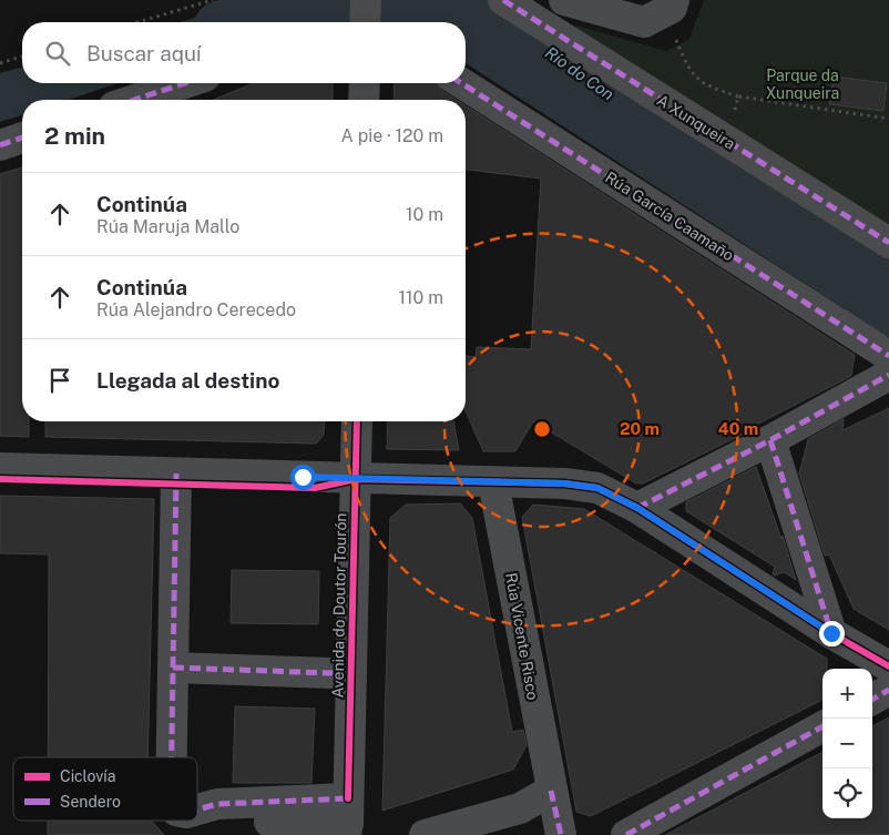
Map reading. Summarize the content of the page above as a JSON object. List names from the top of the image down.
{
  "streets": {
    "street": [
      "A Xunqueira",
      "Rúa García Caamaño",
      "Avenida do Doutor Tourón",
      "Rúa Vicente Risco"
    ]
  },
  "water": ["Río do Con"],
  "parks": ["Parque da Xunqueira"],
  "legend": ["Ciclovía", "Sendero"],
  "page": {
    "search": "Buscar aquí",
    "heading": ["2 min", "A pie · 120 m"],
    "list": [
      ["Continúa", "Rúa Maruja Mallo", "10 m"],
      ["Continúa", "Rúa Alejandro Cerecedo", "110 m"],
      "Llegada al destino"
    ],
    "map_buttons": ["+", "−"]
  },
  "rings": ["20 m", "40 m"]
}
